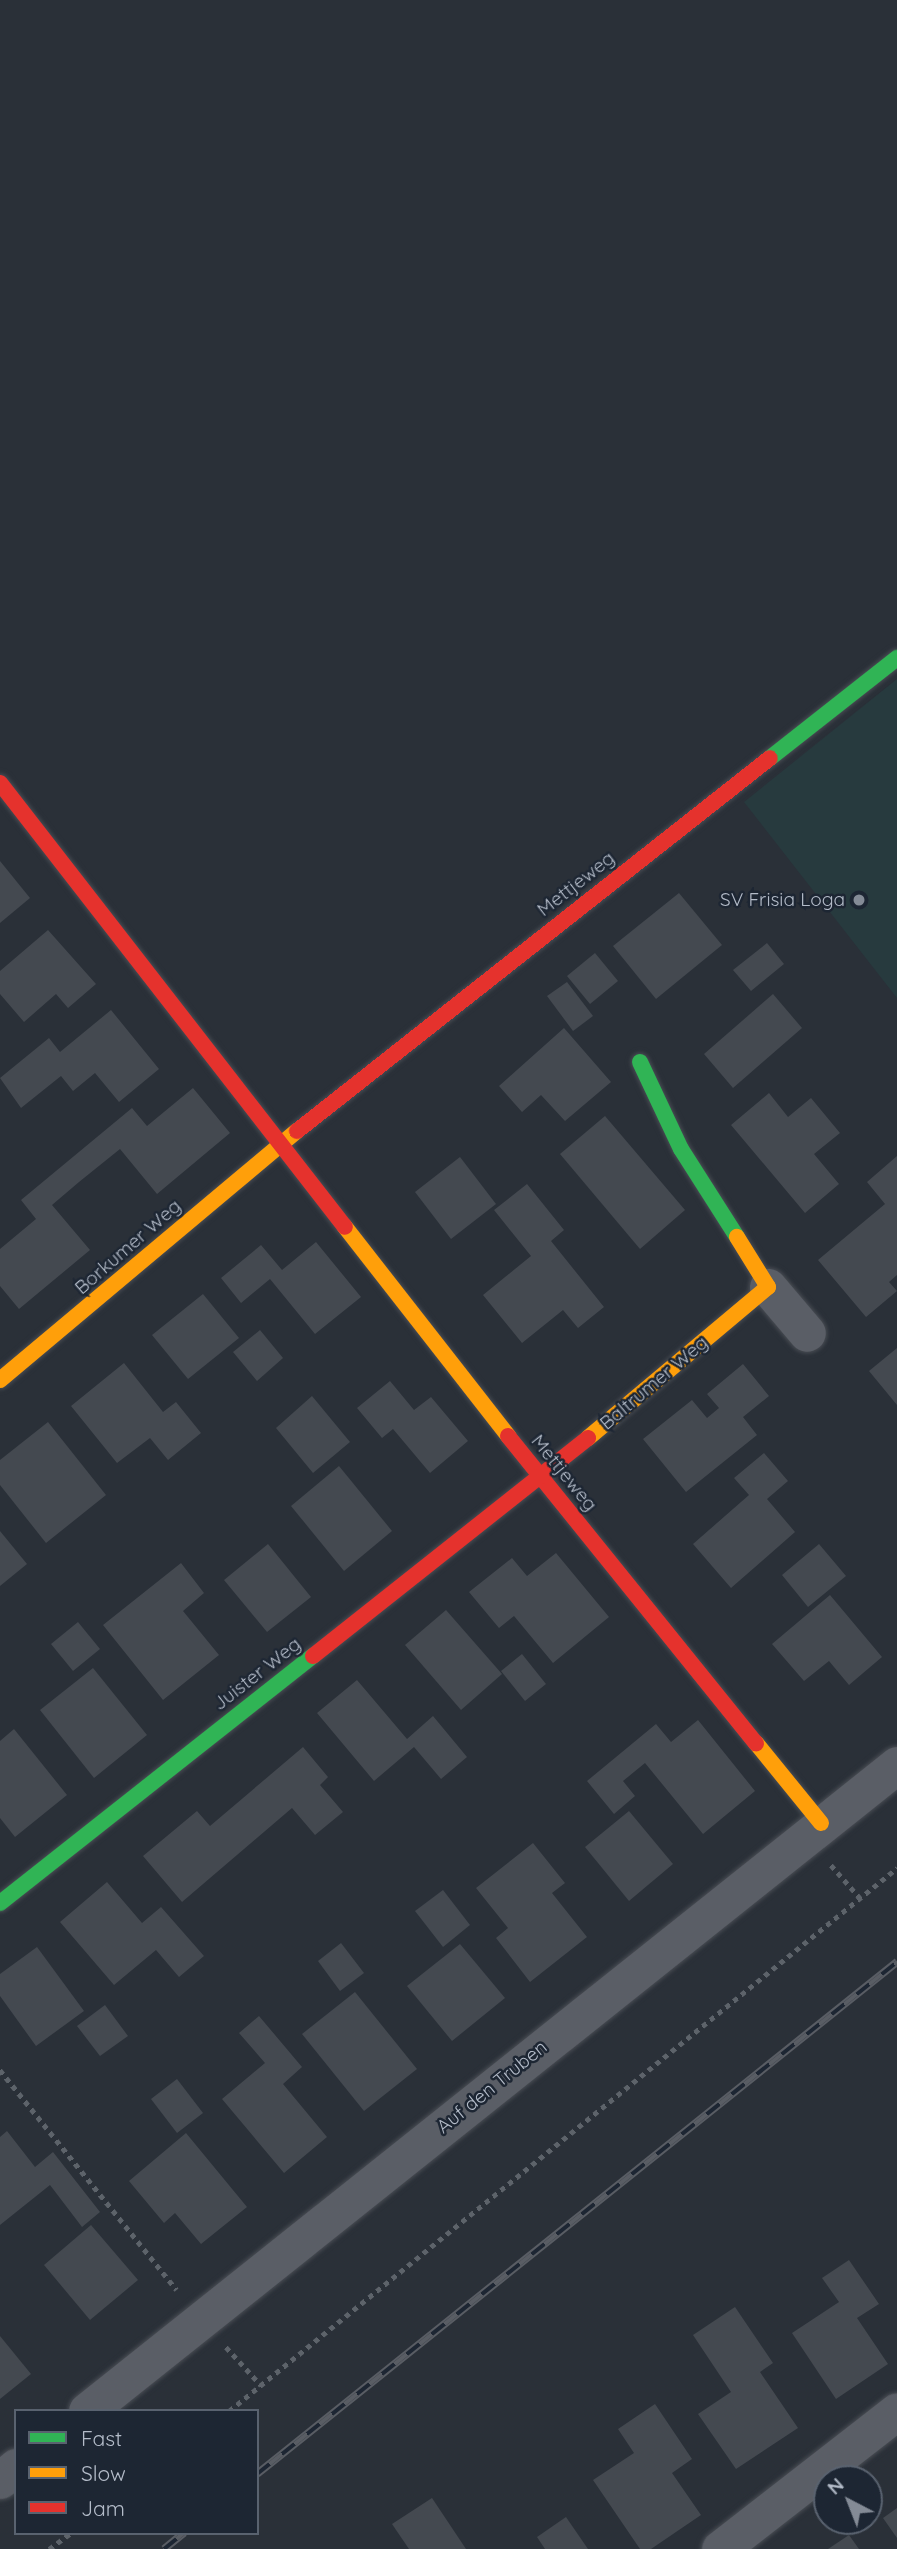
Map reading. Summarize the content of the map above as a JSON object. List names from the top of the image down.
{
  "streets": {
    "street": [
      "Mettjeweg",
      "Borkumer Weg",
      "Baltrumer Weg",
      "Juister Weg",
      "Auf den Truben"
    ]
  },
  "crossings": [
    ["Mettjeweg", "Borkumer Weg"],
    ["Mettjeweg", "Baltrumer Weg"],
    ["Mettjeweg", "Juister Weg"],
    ["Mettjeweg", "Auf den Truben"],
    ["Baltrumer Weg", "Juister Weg"]
  ],
  "places": ["SV Frisia Loga"],
  "legend": ["Fast", "Slow", "Jam"],
  "north": "top left"
}
